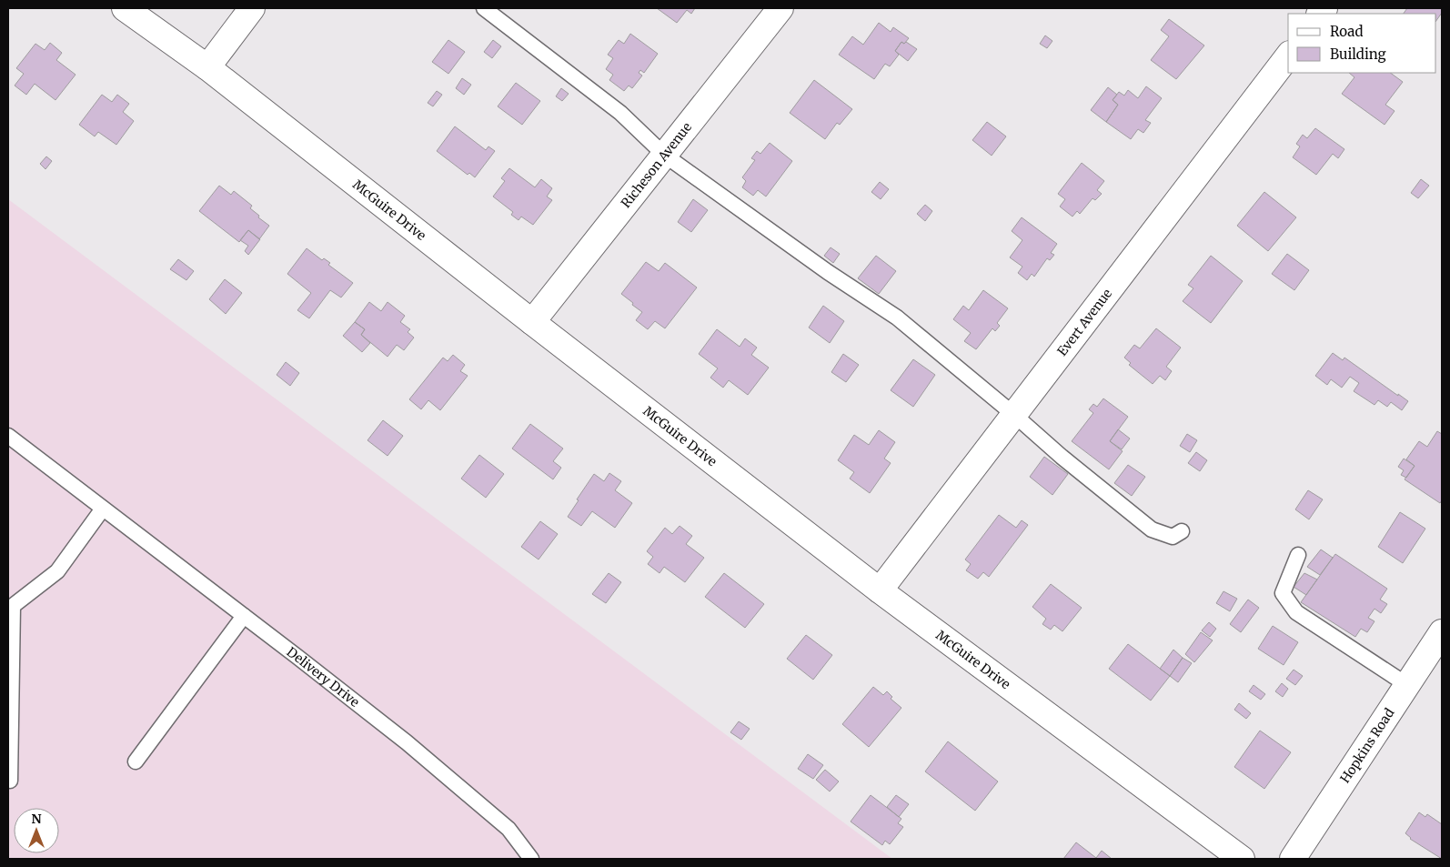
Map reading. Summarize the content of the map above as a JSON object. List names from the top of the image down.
{
  "streets": {
    "street": [
      "Richeson Avenue",
      "McGuire Drive",
      "Evert Avenue",
      "Hopkins Road"
    ],
    "lane": ["Delivery Drive"]
  },
  "crossings": [
    ["Richeson Avenue", "McGuire Drive"],
    ["McGuire Drive", "Evert Avenue"]
  ],
  "legend": ["Road", "Building"],
  "north": "top"
}
